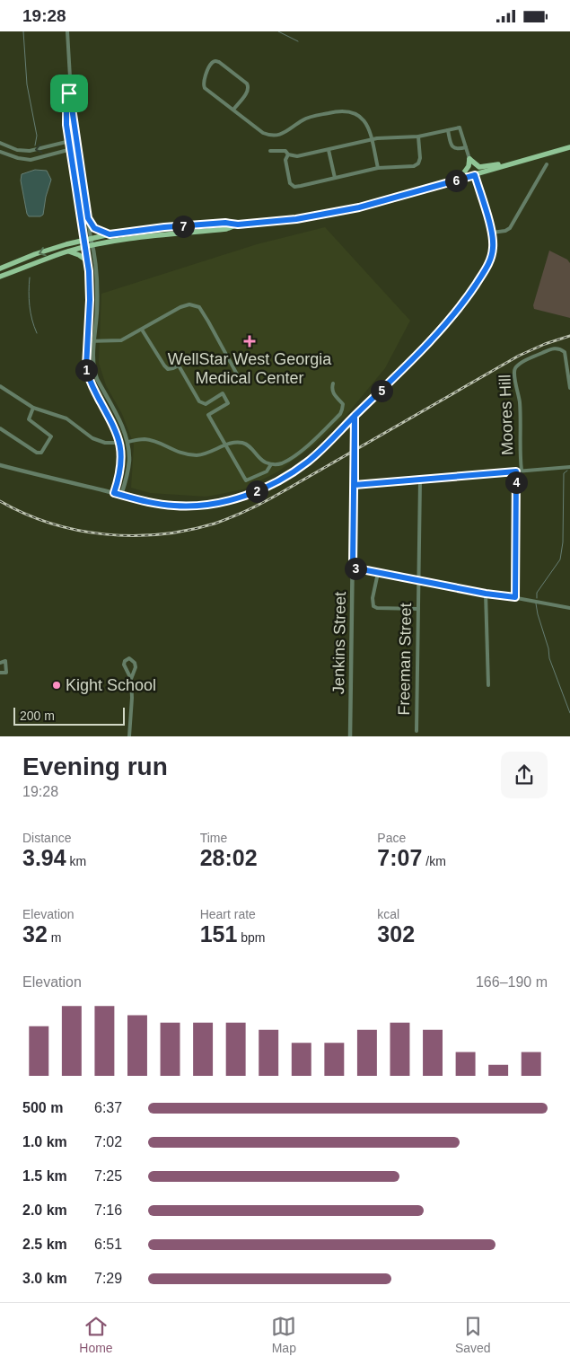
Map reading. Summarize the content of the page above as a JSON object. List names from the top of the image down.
{
  "streets": {
    "street": ["Moores Hill", "Jenkins Street", "Freeman Street"]
  },
  "places": {
    "health": ["WellStar West Georgia Medical Center"],
    "other": ["Kight School"]
  },
  "scale_bar": "200 m",
  "page": {
    "status": "19:28",
    "pins": [
      "6",
      "7",
      "1",
      "5",
      "4",
      "2",
      "3"
    ],
    "scale": "200 m",
    "heading": ["Evening run", "19:28"],
    "stats": [
      ["Distance", "3.94 km"],
      ["Time", "28:02"],
      ["Pace", "7:07 /km"],
      ["Elevation", "32 m"],
      ["Heart rate", "151 bpm"],
      ["kcal", "302"]
    ],
    "chart": ["Elevation", "166–190 m"],
    "list": [
      {
        "name": "500 m",
        "note": "6:37"
      },
      {
        "name": "1.0 km",
        "note": "7:02"
      },
      {
        "name": "1.5 km",
        "note": "7:25"
      },
      {
        "name": "2.0 km",
        "note": "7:16"
      },
      {
        "name": "2.5 km",
        "note": "6:51"
      },
      {
        "name": "3.0 km",
        "note": "7:29"
      }
    ],
    "tabs": ["Home", "Map", "Saved"]
  }
}
